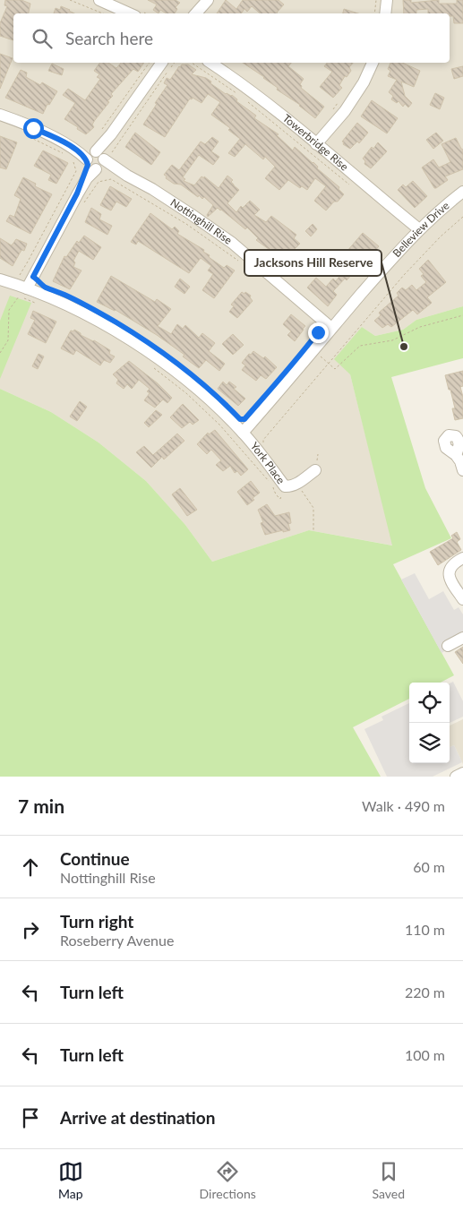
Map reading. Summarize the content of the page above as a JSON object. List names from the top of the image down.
{
  "streets": {
    "street": [
      "Towerbridge Rise",
      "Nottinghill Rise",
      "Belleview Drive",
      "York Place"
    ]
  },
  "crossings": [
    ["Towerbridge Rise", "Belleview Drive"],
    ["Nottinghill Rise", "Belleview Drive"],
    ["Belleview Drive", "York Place"]
  ],
  "places": ["Jacksons Hill Reserve"],
  "page": {
    "search": "Search here",
    "heading": ["7 min", "Walk · 490 m"],
    "list": [
      ["Continue", "Nottinghill Rise", "60 m"],
      ["Turn right", "Roseberry Avenue", "110 m"],
      ["Turn left", "220 m"],
      ["Turn left", "100 m"],
      "Arrive at destination"
    ],
    "nav": ["Map", "Directions", "Saved"]
  }
}
